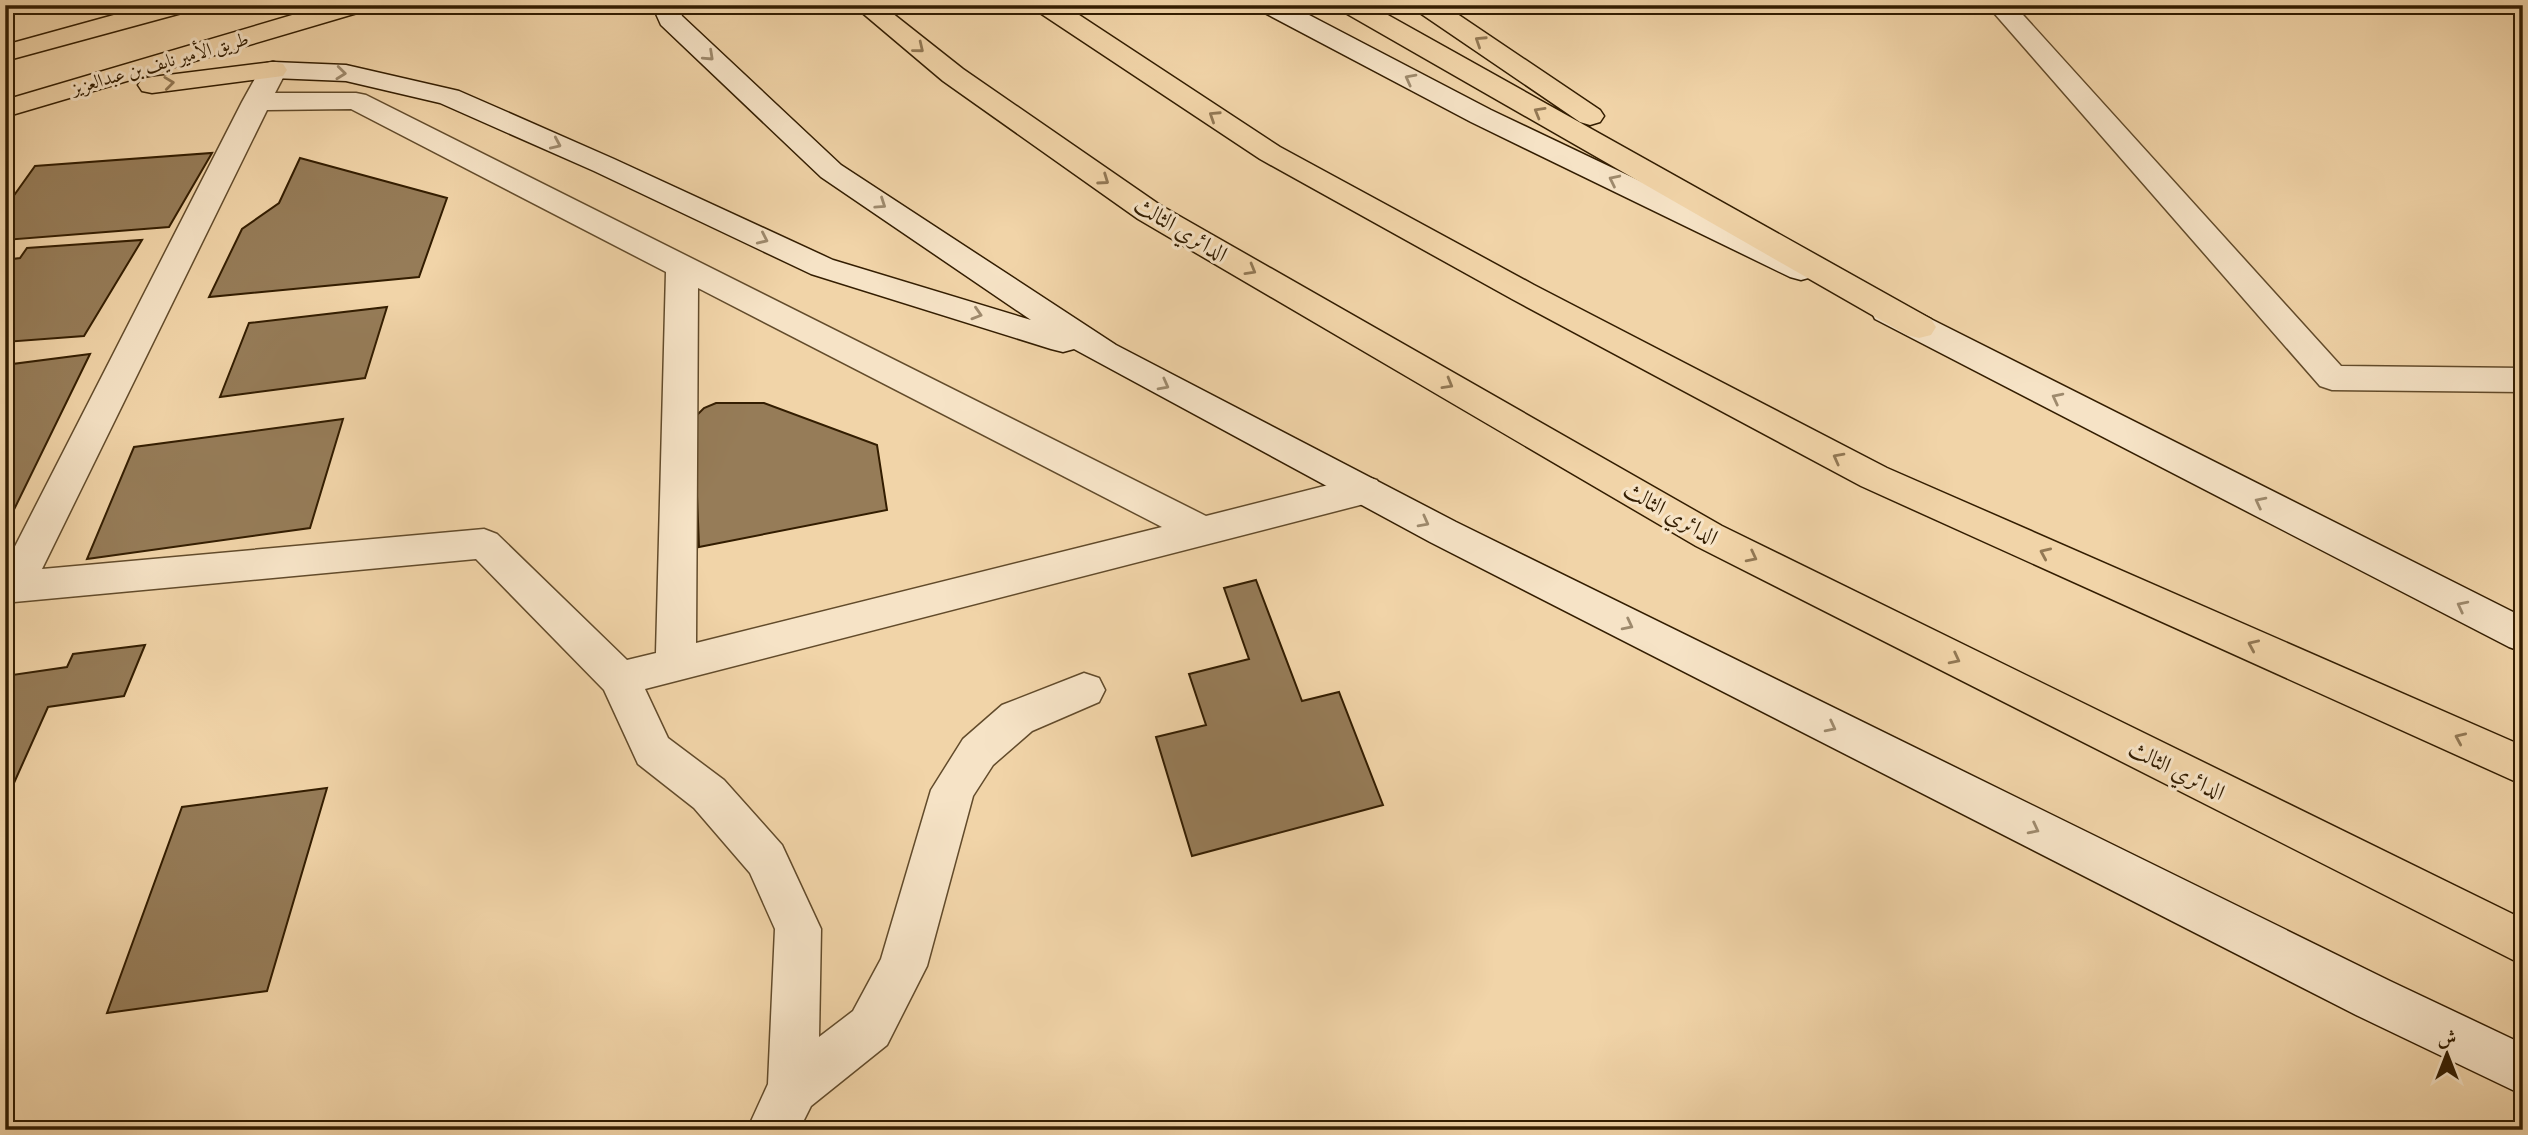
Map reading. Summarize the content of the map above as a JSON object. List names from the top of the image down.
{
  "streets": {
    "main road": ["طريق الأمير نايف بن عبدالعزيز", "الدائري الثالث"]
  },
  "north": "top"
}
